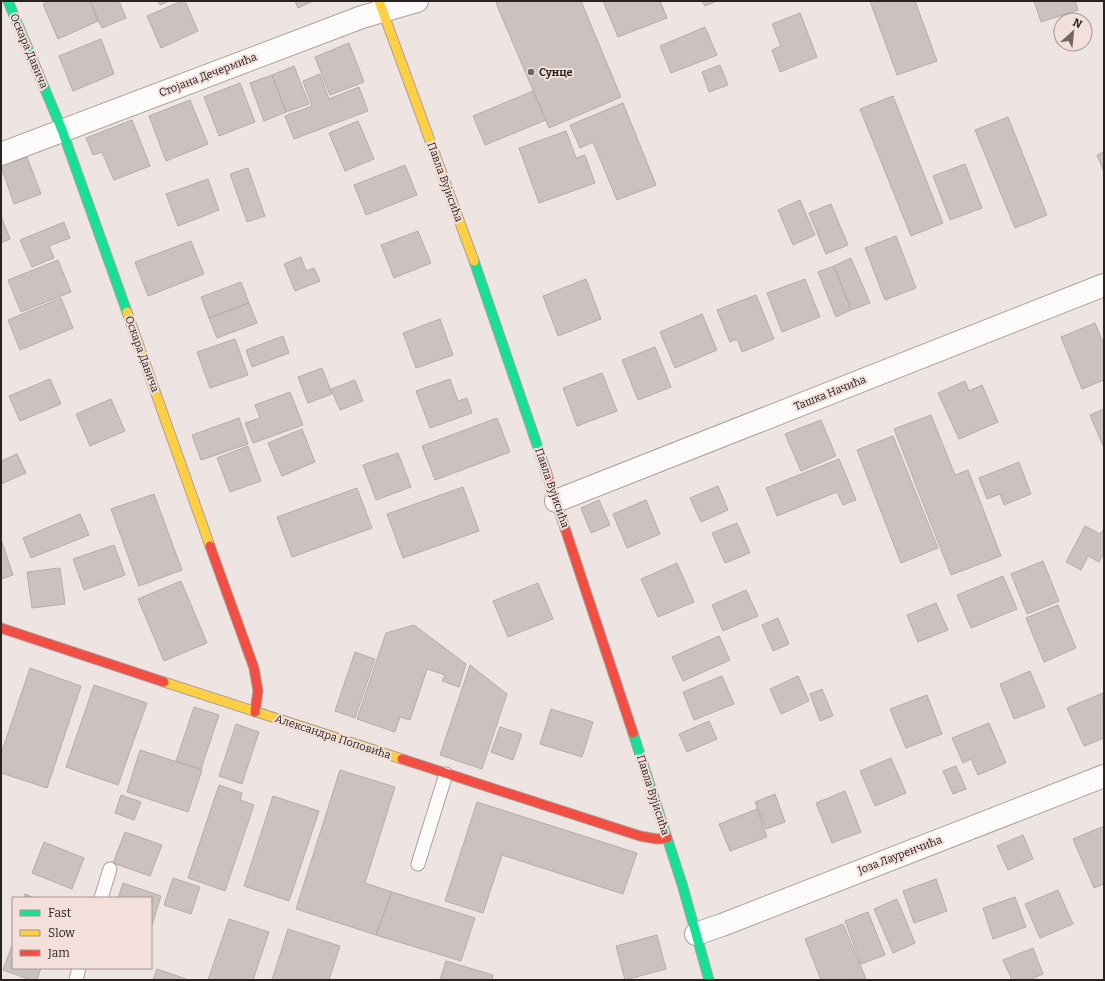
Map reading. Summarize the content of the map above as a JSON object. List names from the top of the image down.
{
  "streets": {
    "street": [
      "Оскара Давича",
      "Стојана Дечермића",
      "Павла Вујисића",
      "Ташка Начића",
      "Александра Поповића",
      "Јоза Лауренчића"
    ]
  },
  "crossings": [
    ["Оскара Давича", "Стојана Дечермића"],
    ["Оскара Давича", "Александра Поповића"],
    ["Стојана Дечермића", "Павла Вујисића"],
    ["Павла Вујисића", "Ташка Начића"],
    ["Павла Вујисића", "Александра Поповића"],
    ["Павла Вујисића", "Јоза Лауренчића"]
  ],
  "places": ["Сунце"],
  "legend": ["Fast", "Slow", "Jam"],
  "north": "top right"
}
